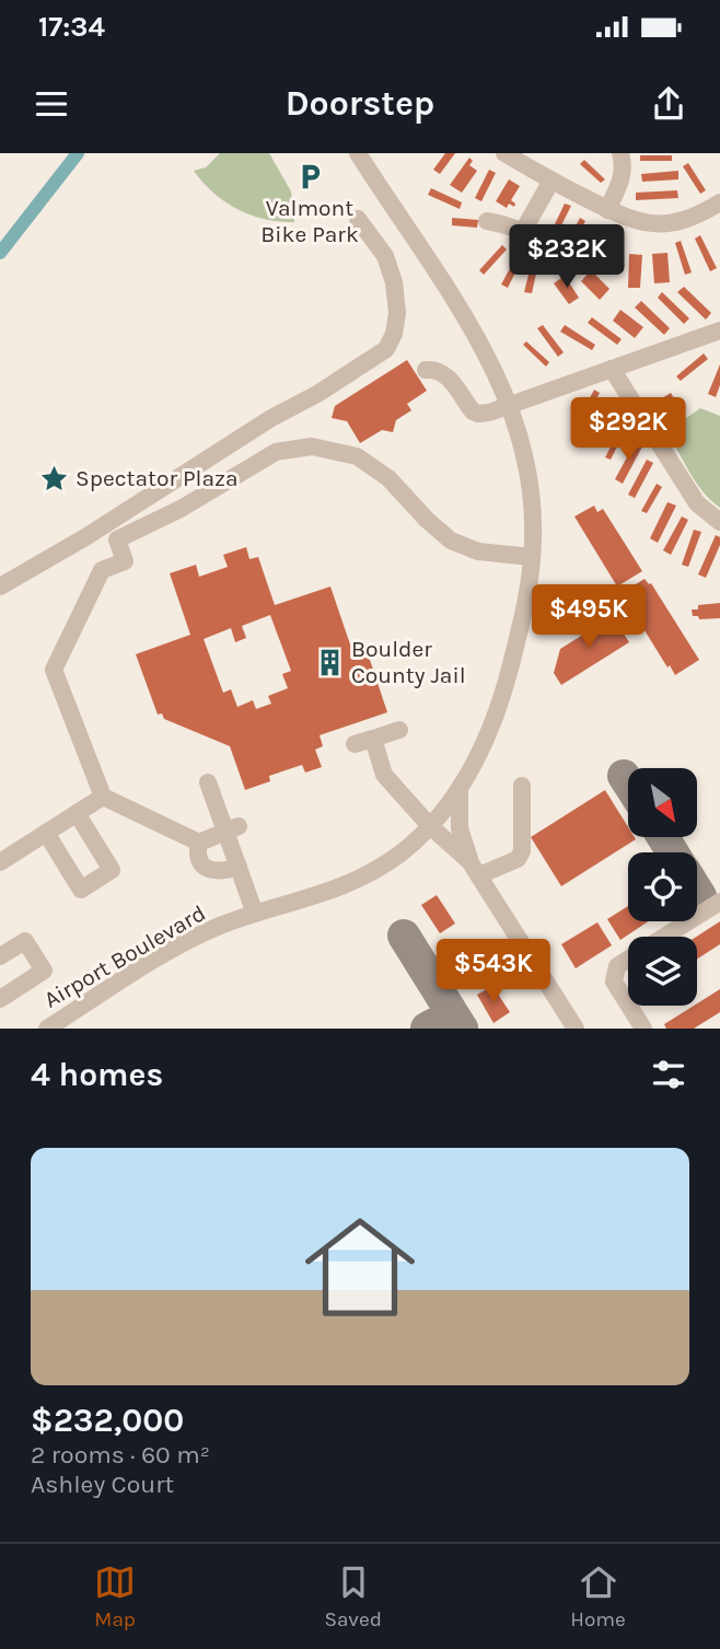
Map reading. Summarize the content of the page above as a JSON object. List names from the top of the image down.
{
  "streets": {
    "street": ["Airport Boulevard"]
  },
  "places": {
    "parking": ["Valmont Bike Park"],
    "place": ["Spectator Plaza"],
    "building": ["Boulder County Jail"]
  },
  "north": "bottom right",
  "page": {
    "status": "17:34",
    "header": "Doorstep",
    "price": [
      "$232K",
      "$292K",
      "$495K",
      "$543K"
    ],
    "heading": "4 homes",
    "list": [
      {
        "name": "$232,000",
        "note": "2 rooms · 60 m² · Ashley Court"
      }
    ],
    "tabs": ["Map", "Saved", "Home"]
  }
}
